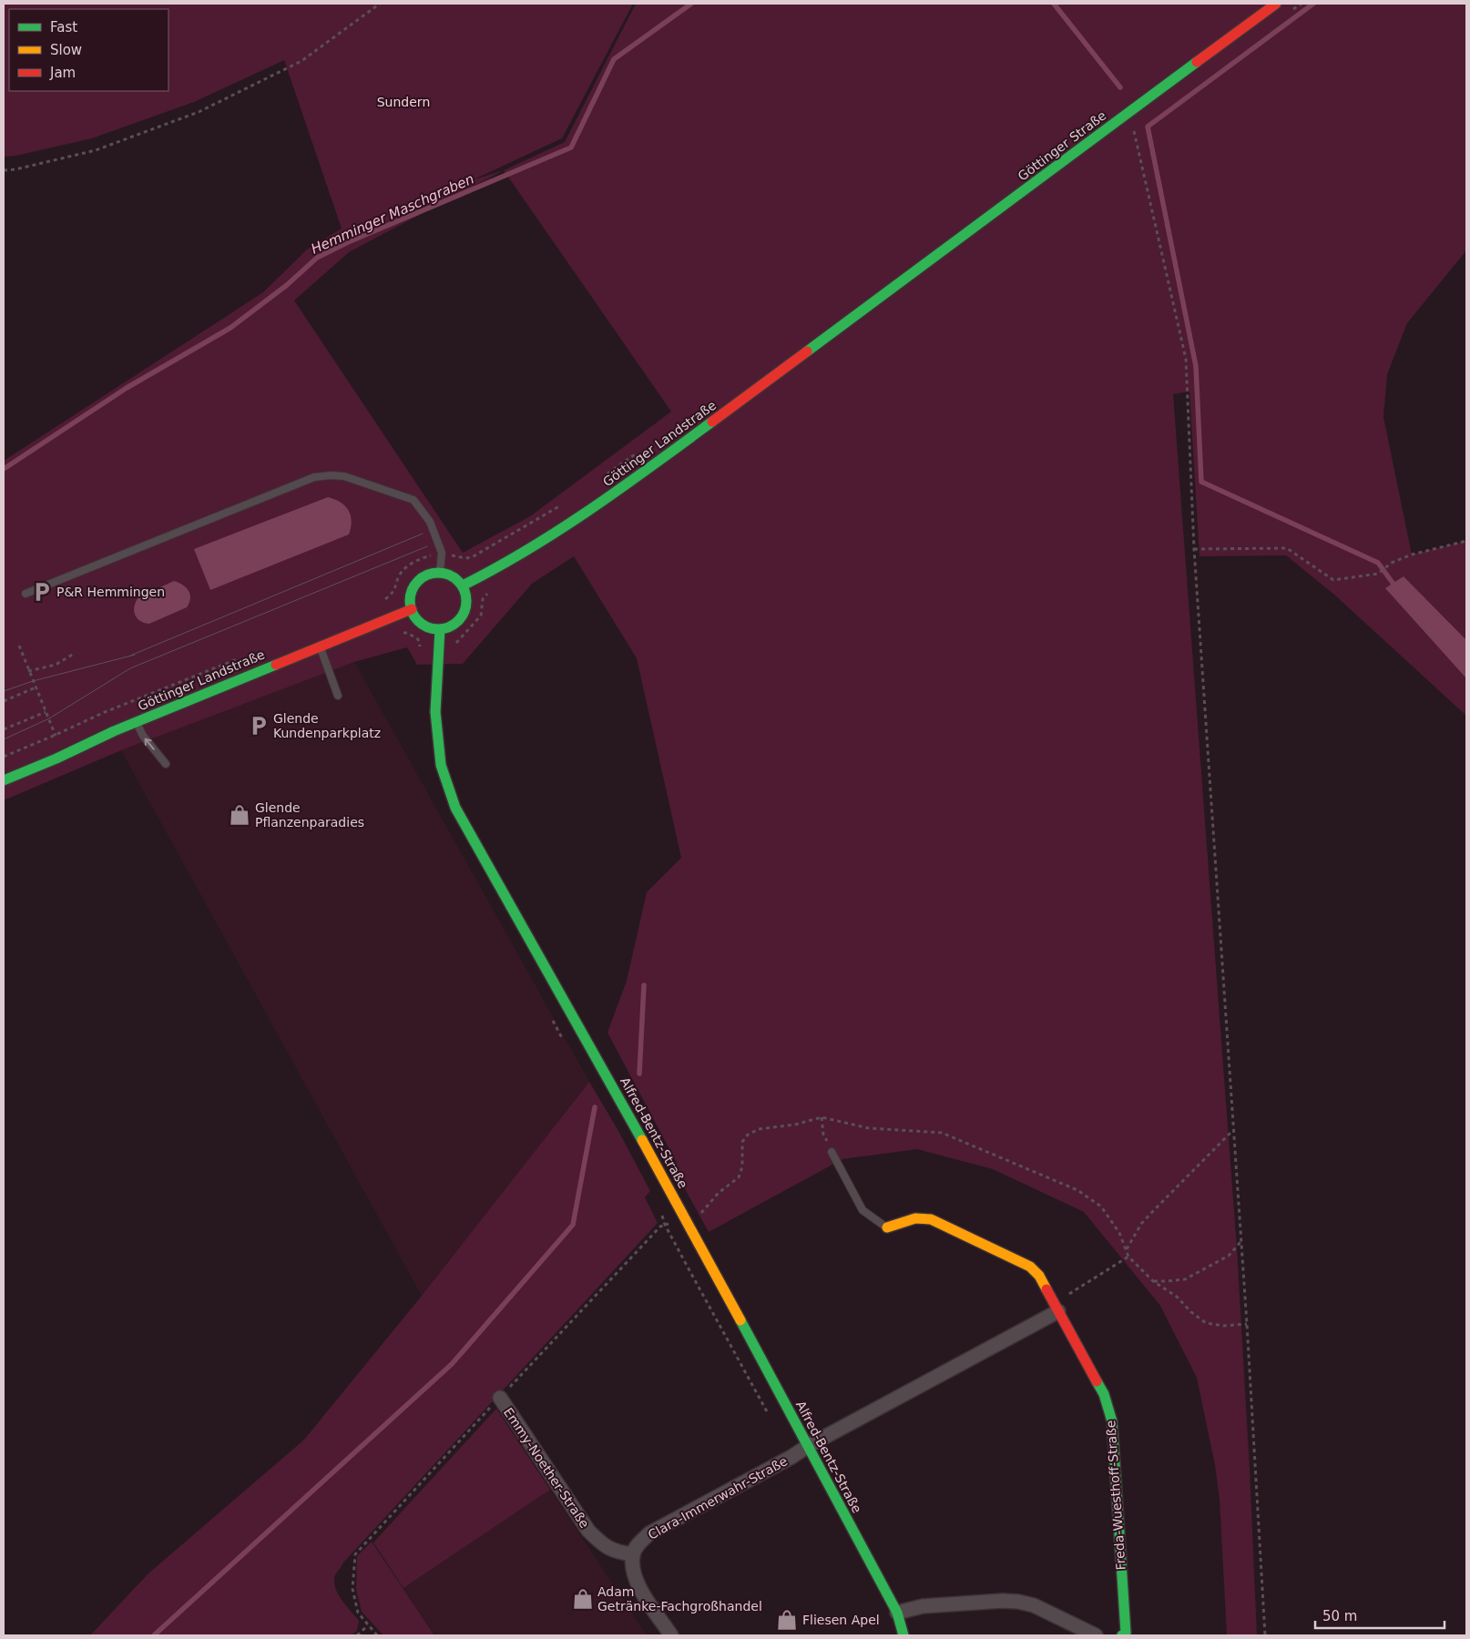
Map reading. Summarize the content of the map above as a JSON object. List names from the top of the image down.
{
  "streets": {
    "street": [
      "Göttinger Straße",
      "Göttinger Landstraße",
      "Alfred-Bentz-Straße",
      "Emmy-Noether-Straße",
      "Freda-Wuesthoff-Straße",
      "Clara-Immerwahr-Straße"
    ]
  },
  "crossings": [
    ["Göttinger Straße", "Göttinger Landstraße"],
    ["Göttinger Landstraße", "Alfred-Bentz-Straße"],
    ["Alfred-Bentz-Straße", "Clara-Immerwahr-Straße"],
    ["Emmy-Noether-Straße", "Clara-Immerwahr-Straße"]
  ],
  "water": ["Hemminger Maschgraben"],
  "parks": ["Sundern"],
  "places": {
    "parking": ["P&R Hemmingen", "Glende Kundenparkplatz"],
    "shop": ["Glende Pflanzenparadies", "Adam Getränke-Fachgroßhandel", "Fliesen Apel"]
  },
  "legend": ["Fast", "Slow", "Jam"],
  "scale_bar": "50 m"
}
